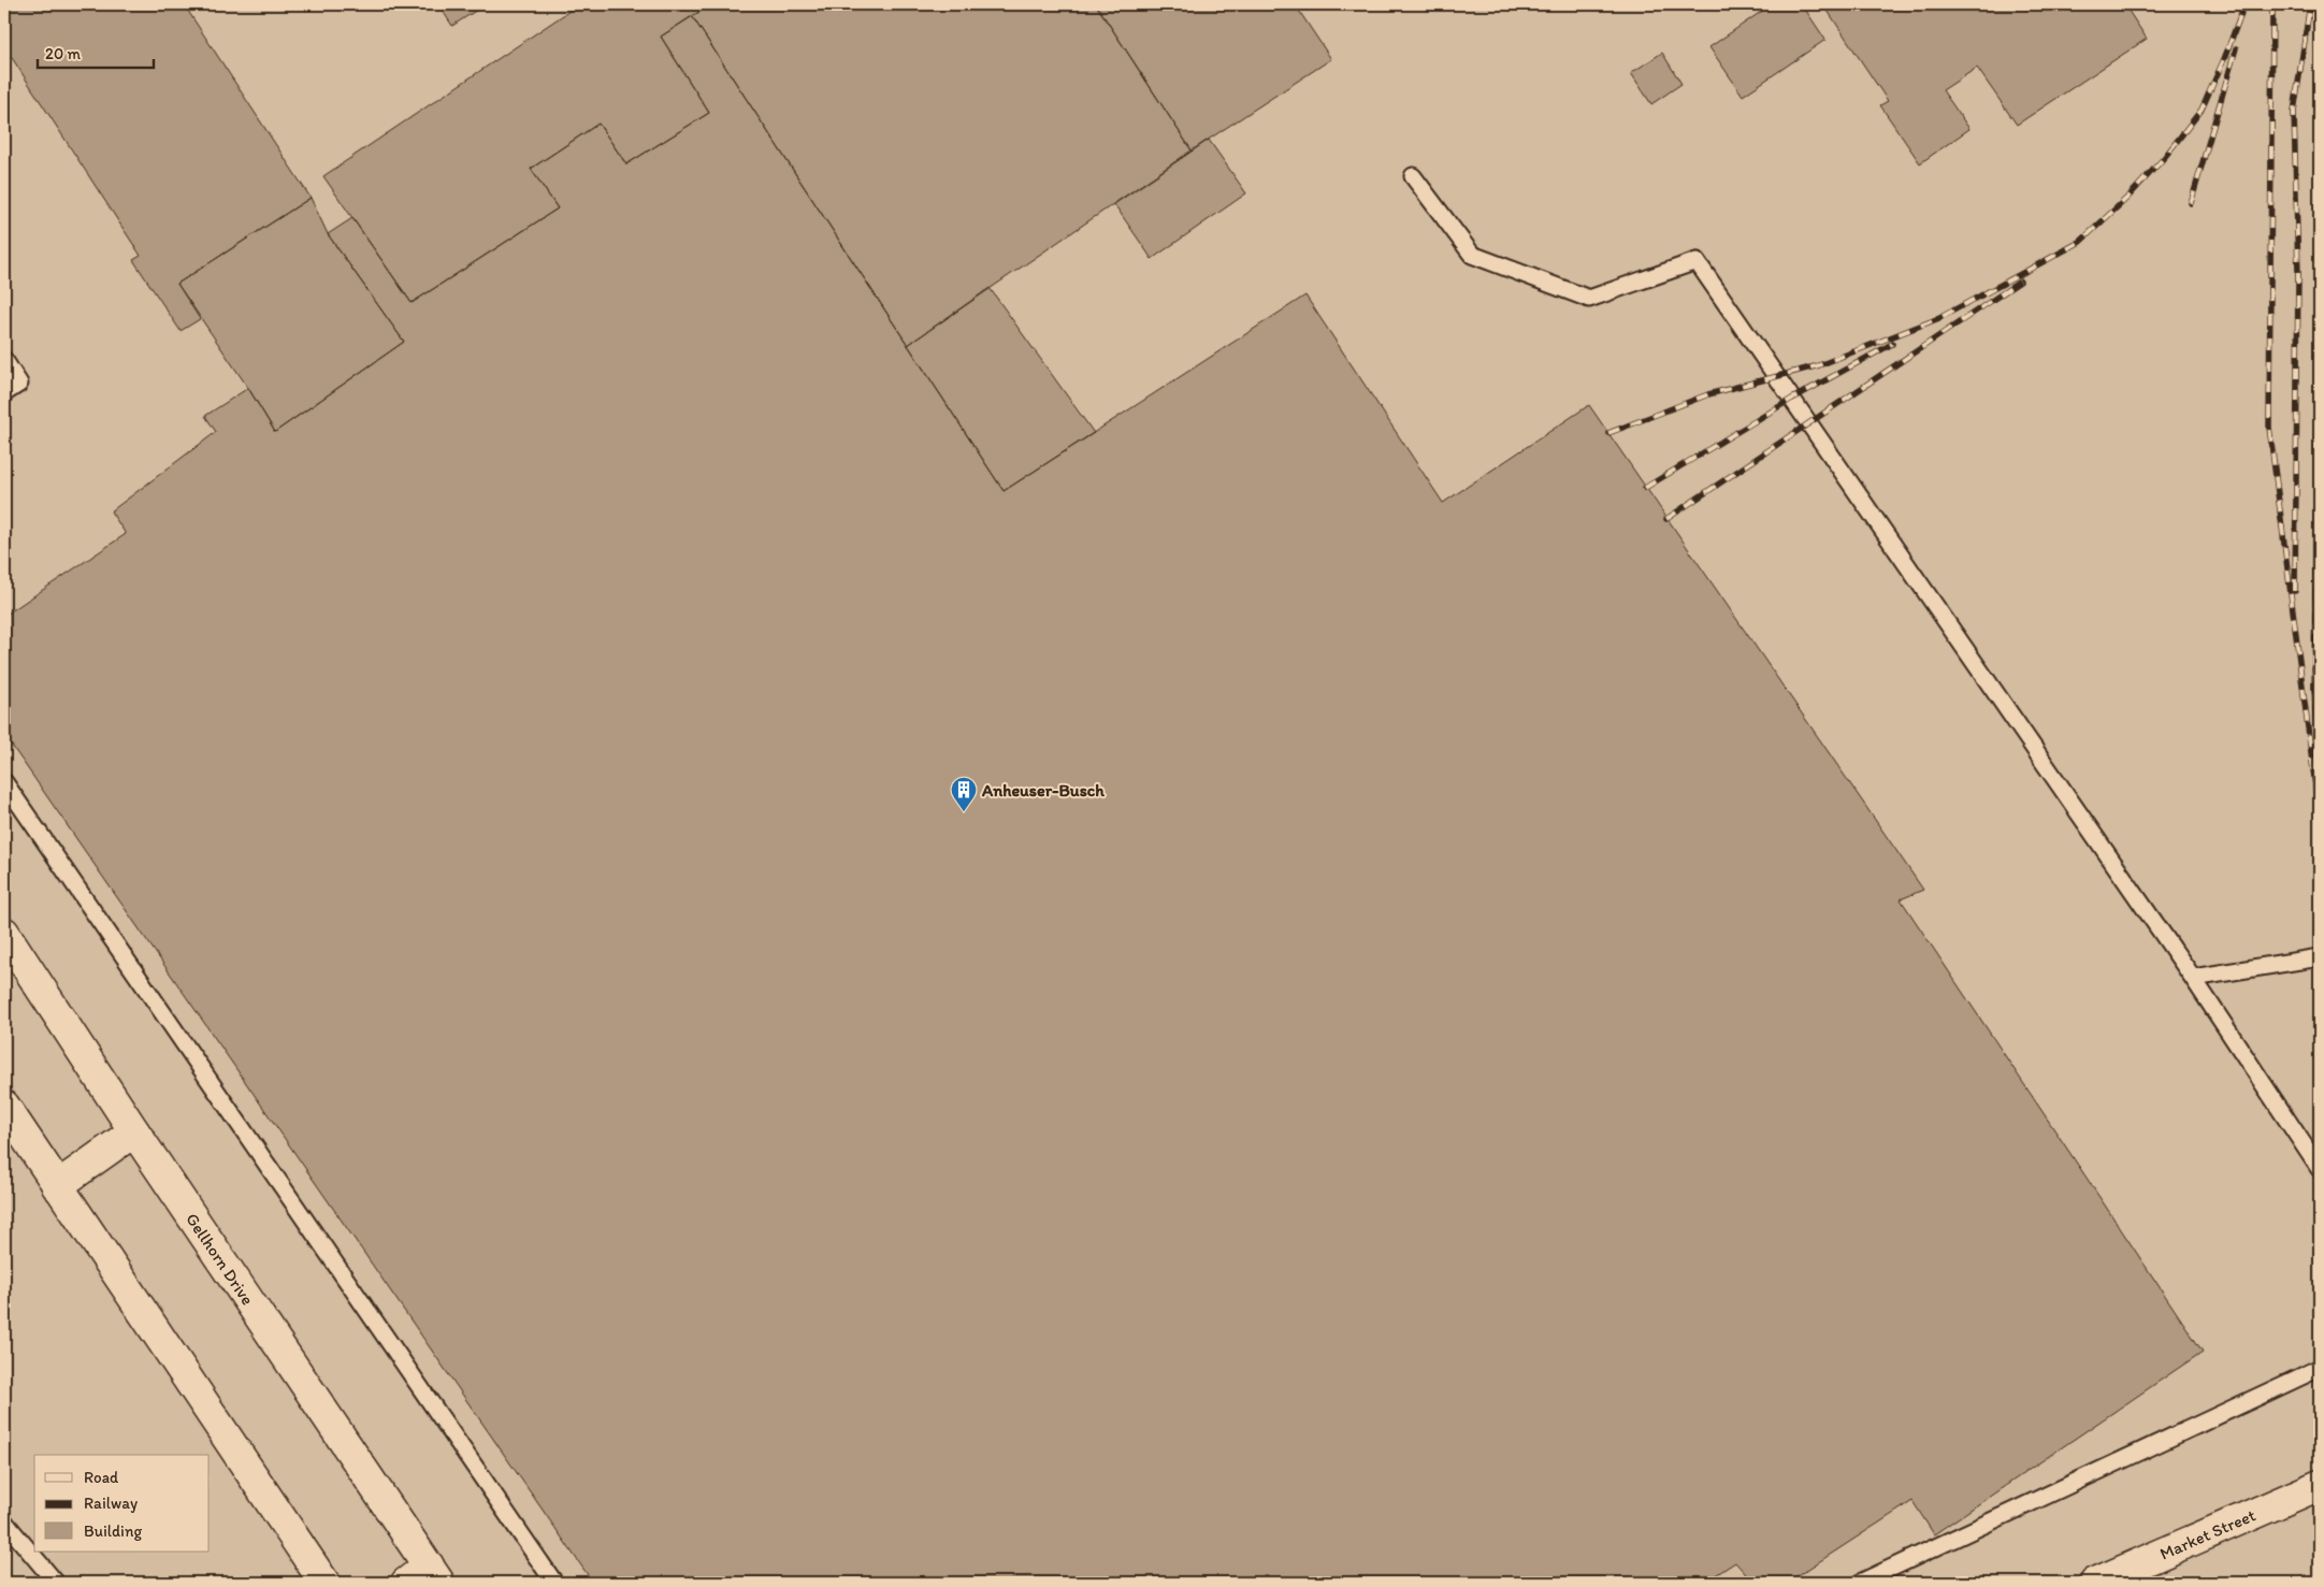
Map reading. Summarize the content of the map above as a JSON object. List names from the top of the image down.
{
  "streets": {
    "main road": ["Gellhorn Drive", "Market Street"]
  },
  "places": {
    "building": ["Anheuser-Busch"]
  },
  "legend": ["Road", "Railway", "Building"],
  "scale_bar": "20 m"
}
